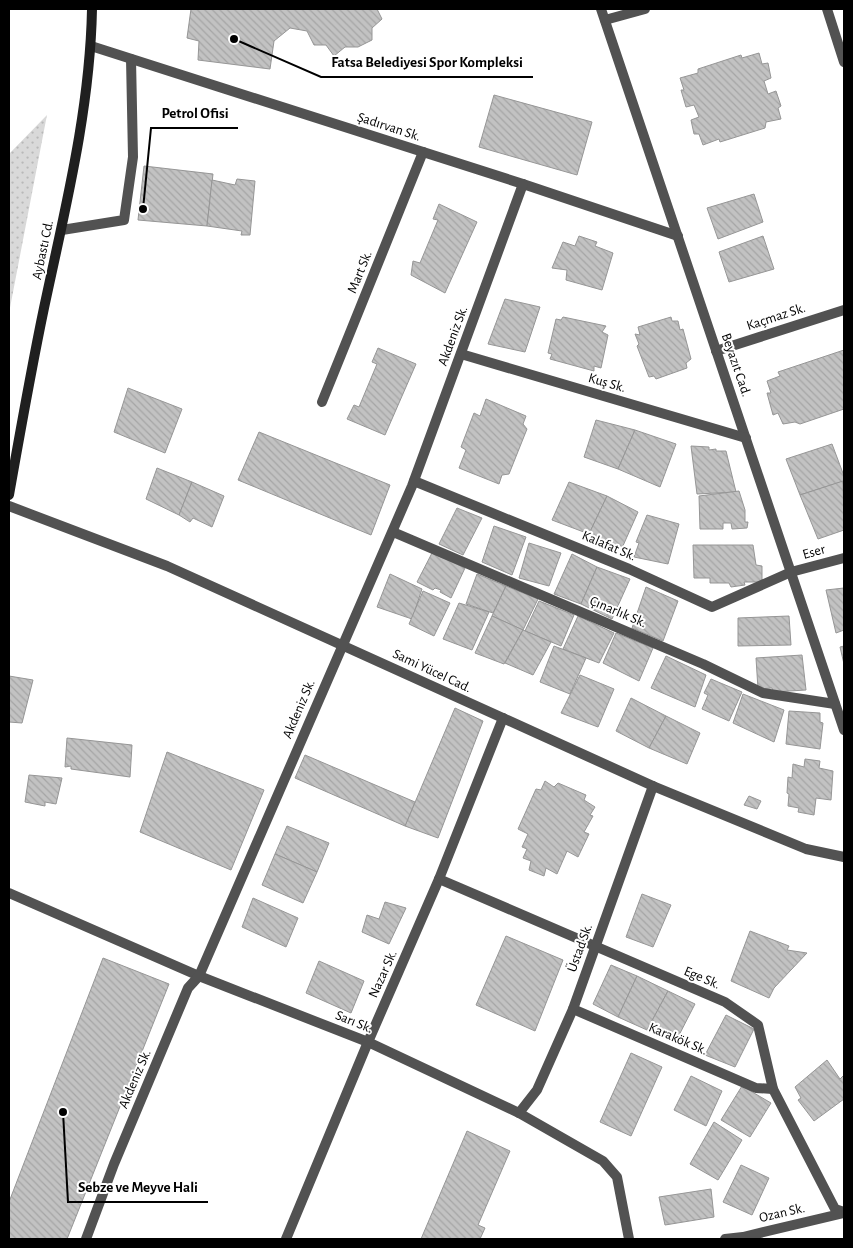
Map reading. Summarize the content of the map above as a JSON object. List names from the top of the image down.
{
  "streets": {
    "main road": ["Aybastı Cd."],
    "street": [
      "Şadırvan Sk.",
      "Mart Sk.",
      "Kaçmaz Sk.",
      "Akdeniz Sk.",
      "Beyazıt Cad.",
      "Kuş Sk.",
      "Kalafat Sk.",
      "Eser",
      "Çınarlık Sk.",
      "Sami Yücel Cad.",
      "Üstad Sk.",
      "Nazar Sk.",
      "Ege Sk.",
      "Sarı Sk.",
      "Karakök Sk.",
      "Ozan Sk."
    ]
  },
  "crossings": [
    ["Şadırvan Sk.", "Aybastı Cd."],
    ["Şadırvan Sk.", "Mart Sk."],
    ["Şadırvan Sk.", "Akdeniz Sk."],
    ["Şadırvan Sk.", "Beyazıt Cad."],
    ["Kaçmaz Sk.", "Beyazıt Cad."],
    ["Akdeniz Sk.", "Kuş Sk."],
    ["Akdeniz Sk.", "Kalafat Sk."],
    ["Akdeniz Sk.", "Çınarlık Sk."],
    ["Akdeniz Sk.", "Sami Yücel Cad."],
    ["Akdeniz Sk.", "Sarı Sk."],
    ["Beyazıt Cad.", "Kuş Sk."],
    ["Beyazıt Cad.", "Kalafat Sk."],
    ["Beyazıt Cad.", "Eser"],
    ["Beyazıt Cad.", "Çınarlık Sk."],
    ["Kalafat Sk.", "Eser"],
    ["Sami Yücel Cad.", "Üstad Sk."],
    ["Sami Yücel Cad.", "Nazar Sk."],
    ["Üstad Sk.", "Ege Sk."],
    ["Üstad Sk.", "Sarı Sk."],
    ["Üstad Sk.", "Karakök Sk."],
    ["Nazar Sk.", "Ege Sk."],
    ["Nazar Sk.", "Sarı Sk."],
    ["Ege Sk.", "Karakök Sk."],
    ["Ege Sk.", "Ozan Sk."]
  ],
  "places": ["Fatsa Belediyesi Spor Kompleksi", "Petrol Ofisi", "Sebze ve Meyve Hali"]
}
